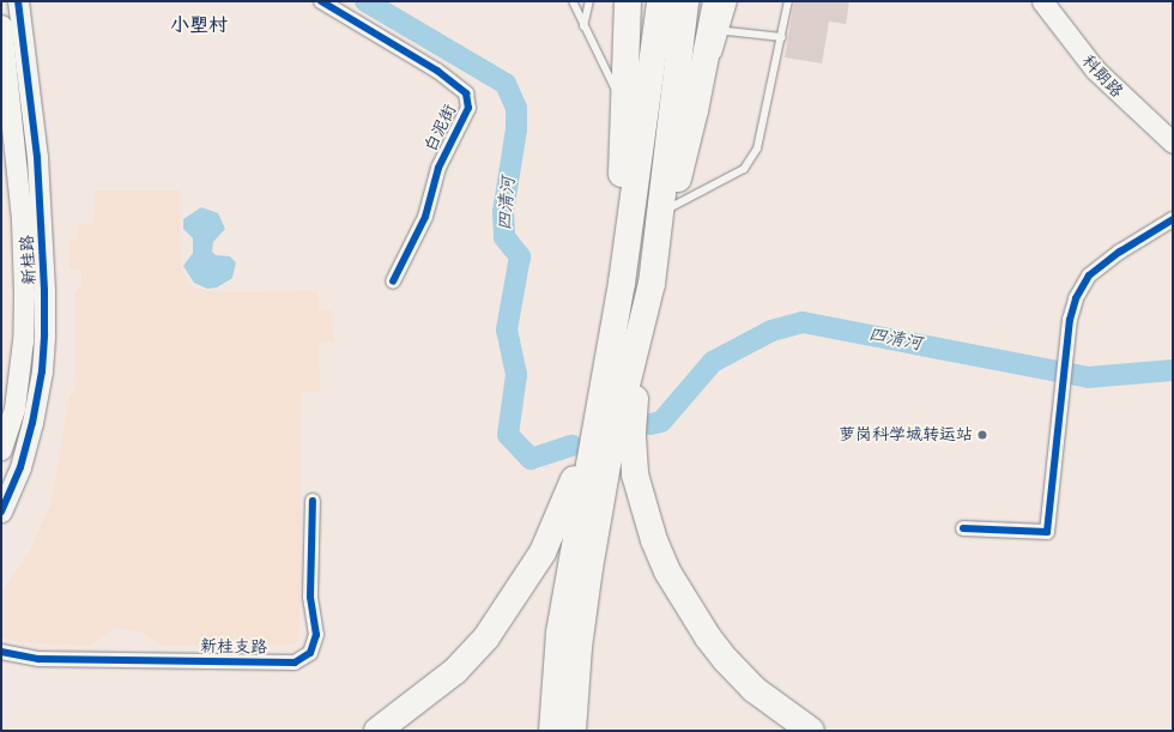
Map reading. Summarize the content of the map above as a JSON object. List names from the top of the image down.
{
  "streets": {
    "street": [
      "科朗路",
      "白泥街",
      "新桂路",
      "新桂支路"
    ]
  },
  "districts": ["小塱村"],
  "water": ["四清河"],
  "places": ["萝岗科学城转运站"]
}
